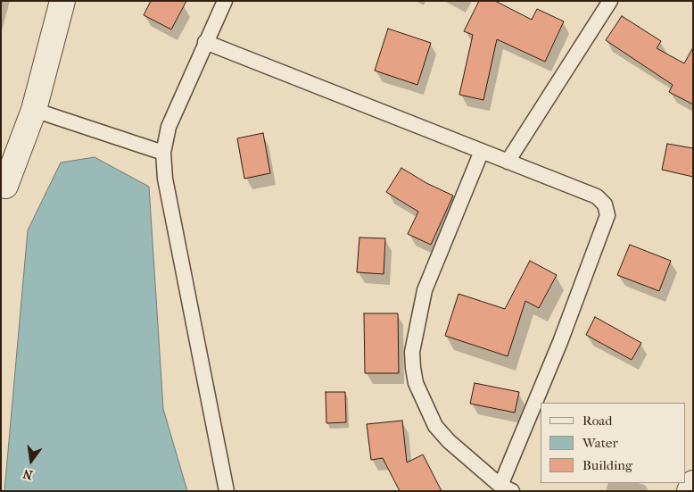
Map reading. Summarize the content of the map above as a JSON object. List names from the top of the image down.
{
  "legend": ["Road", "Water", "Building"],
  "north": "bottom"
}
